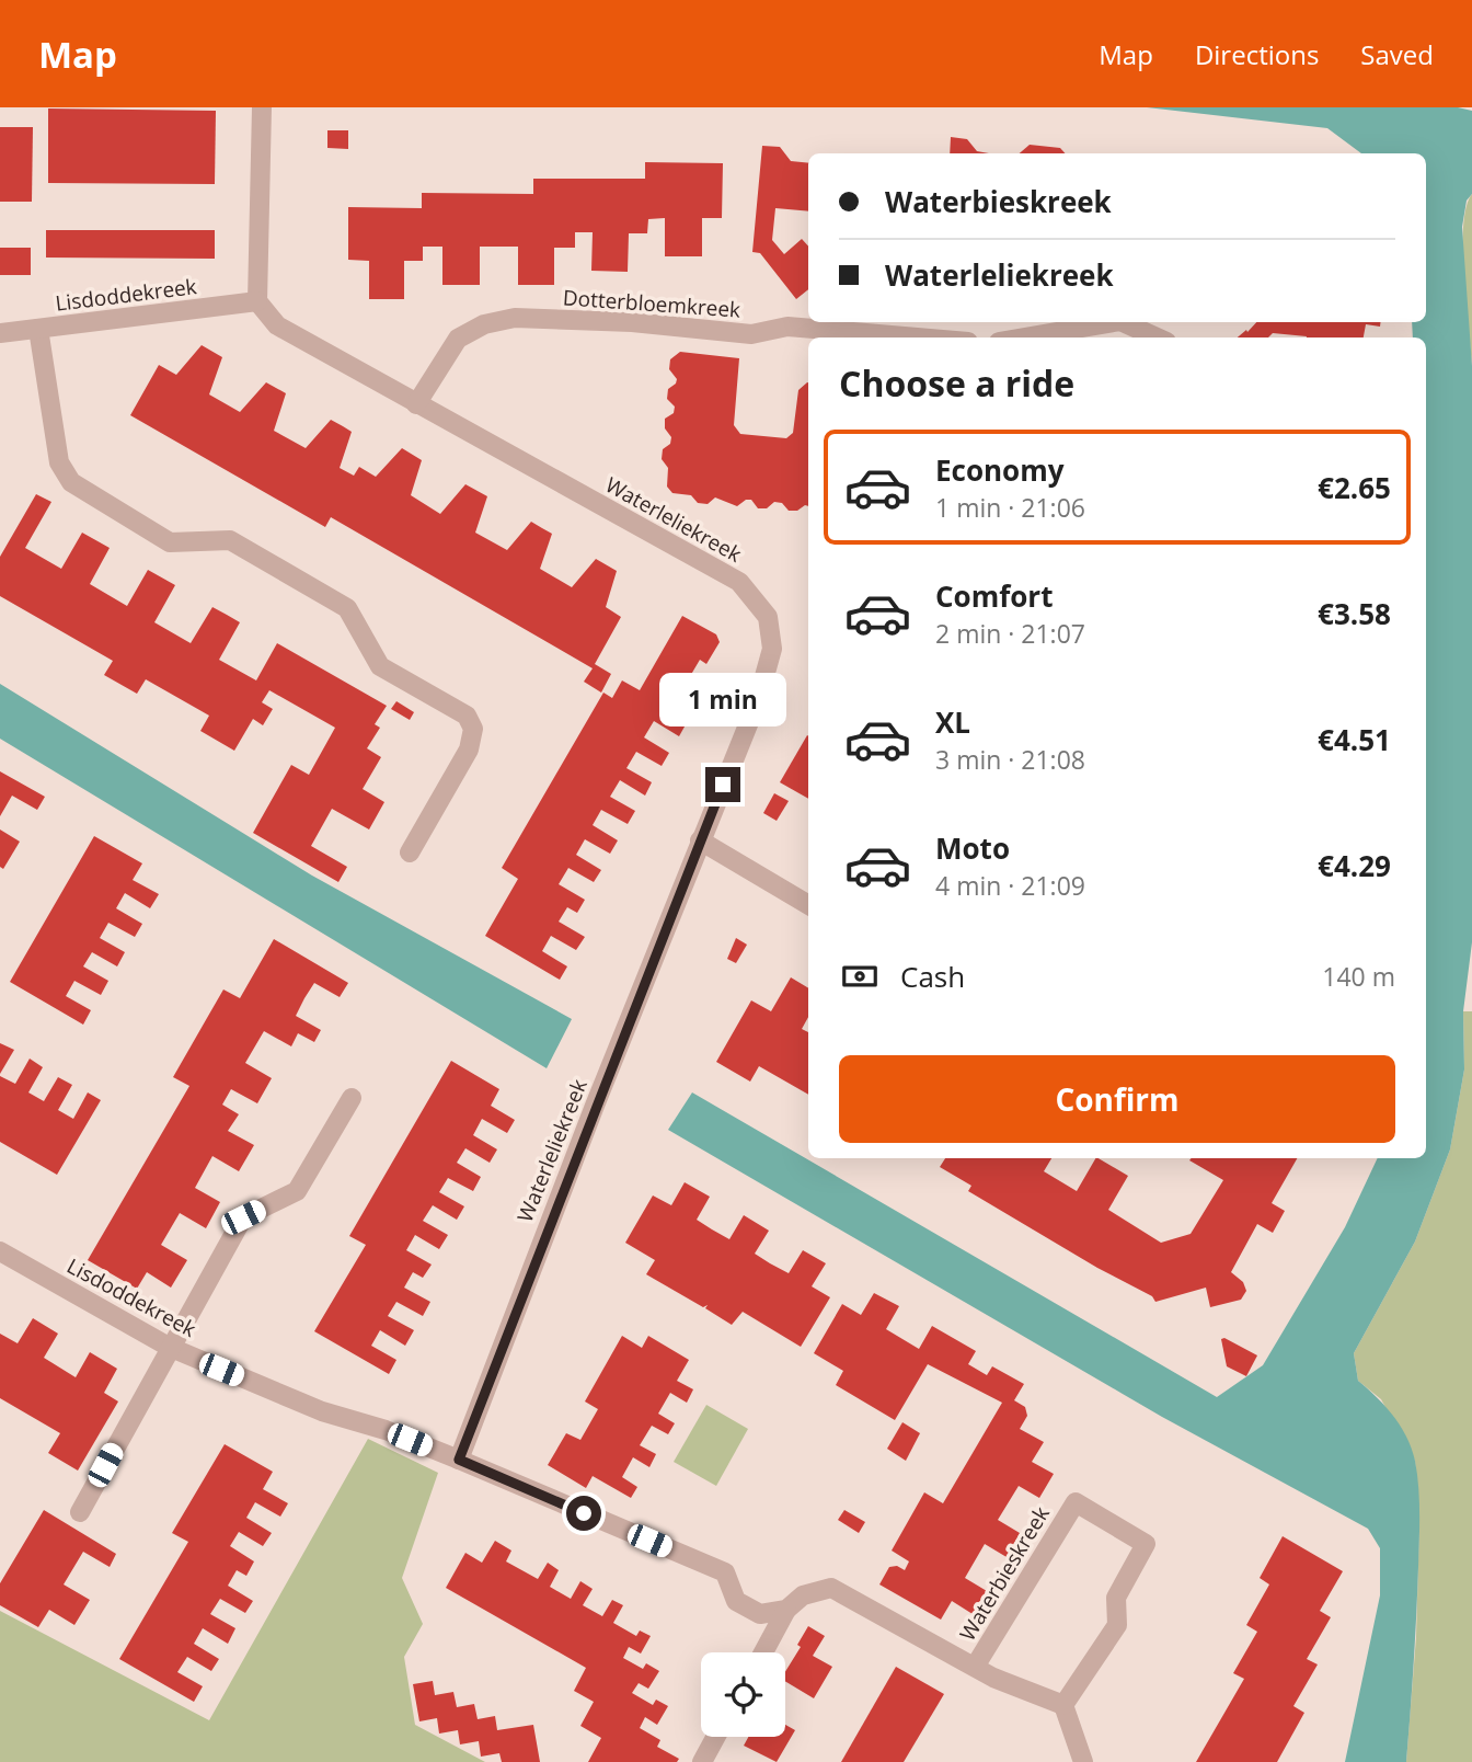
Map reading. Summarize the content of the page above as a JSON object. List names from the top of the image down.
{
  "streets": {
    "street": [
      "Lisdoddekreek",
      "Dotterbloemkreek",
      "Waterleliekreek",
      "Waterbieskreek"
    ]
  },
  "crossings": [
    ["Lisdoddekreek", "Waterleliekreek"],
    ["Dotterbloemkreek", "Waterleliekreek"]
  ],
  "page": {
    "header": "Map",
    "nav": ["Map", "Directions", "Saved"],
    "banner": ["Waterbieskreek", "Waterleliekreek"],
    "heading": "Choose a ride",
    "list": [
      {
        "name": "Economy",
        "note": "1 min · 21:06",
        "value": "€2.65"
      },
      {
        "name": "Comfort",
        "note": "2 min · 21:07",
        "value": "€3.58"
      },
      {
        "name": "XL",
        "note": "3 min · 21:08",
        "value": "€4.51"
      },
      {
        "name": "Moto",
        "note": "4 min · 21:09",
        "value": "€4.29"
      }
    ],
    "bubble": "1 min",
    "pay": ["Cash", "140 m"],
    "buttons": "Confirm"
  }
}
